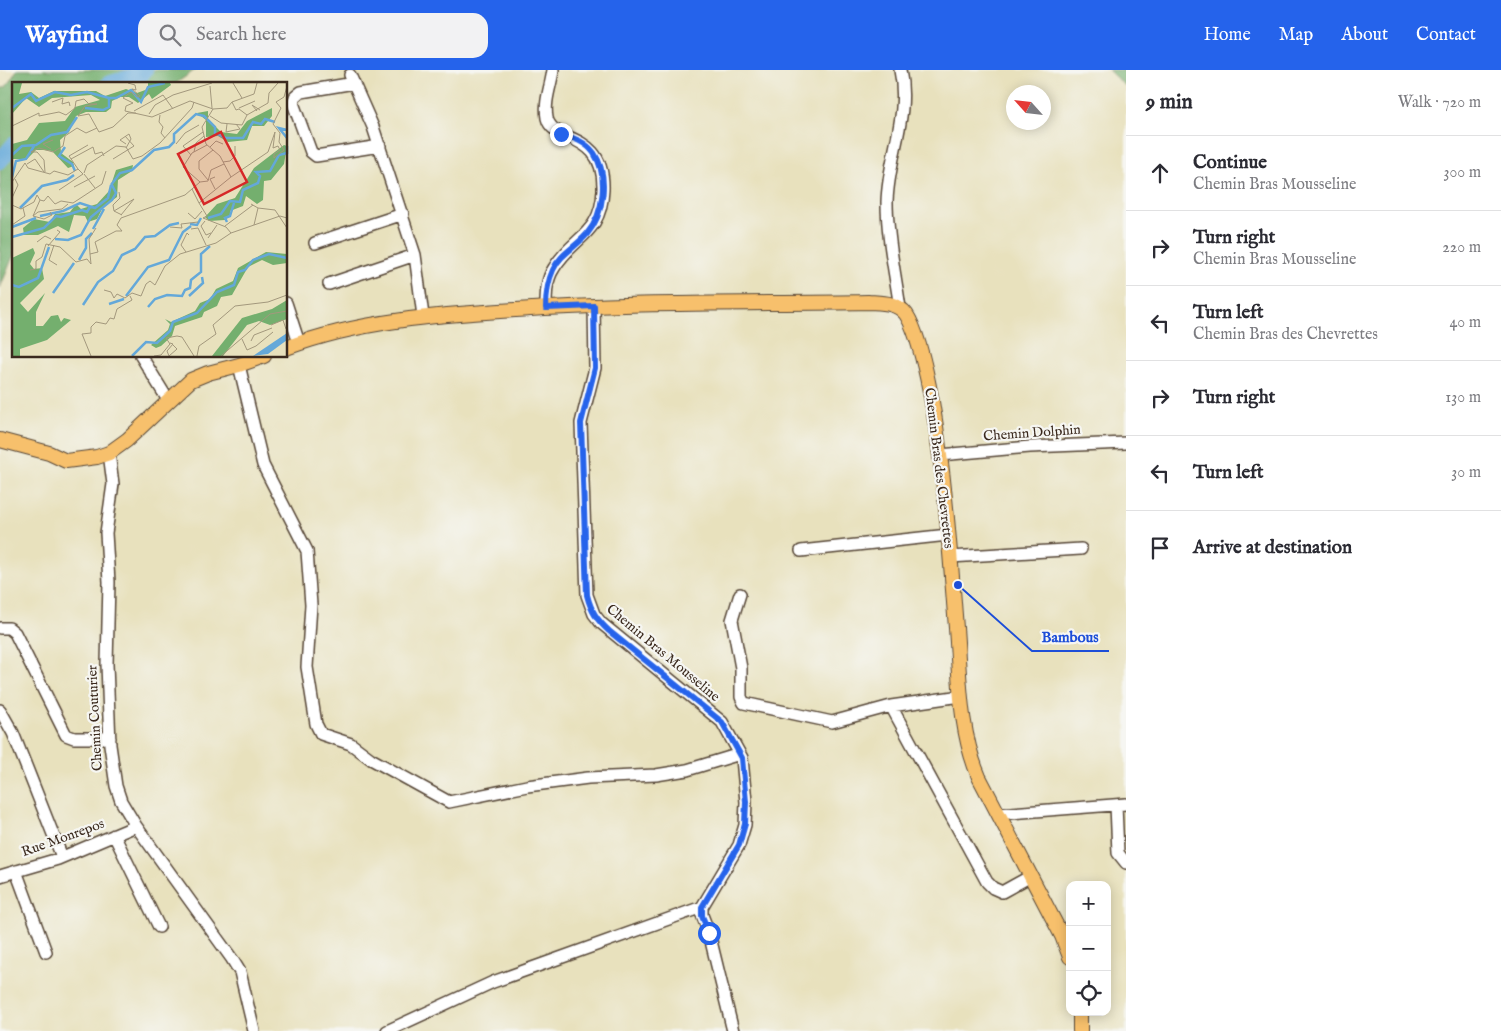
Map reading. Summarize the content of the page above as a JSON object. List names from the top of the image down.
{
  "streets": {
    "main road": ["Chemin Bras des Chevrettes"],
    "street": [
      "Chemin Dolphin",
      "Chemin Bras Mousseline",
      "Chemin Couturier",
      "Rue Monrepos"
    ]
  },
  "crossings": [
    ["Chemin Dolphin", "Chemin Bras des Chevrettes"],
    ["Chemin Couturier", "Rue Monrepos"]
  ],
  "places": ["Bambous"],
  "north": "top left",
  "page": {
    "header": "Wayfind",
    "search": "Search here",
    "nav": [
      "Home",
      "Map",
      "About",
      "Contact"
    ],
    "heading": ["9 min", "Walk · 720 m"],
    "list": [
      ["Continue", "Chemin Bras Mousseline", "300 m"],
      ["Turn right", "Chemin Bras Mousseline", "220 m"],
      ["Turn left", "Chemin Bras des Chevrettes", "40 m"],
      ["Turn right", "130 m"],
      ["Turn left", "30 m"],
      "Arrive at destination"
    ],
    "map_buttons": ["+", "−"]
  }
}
